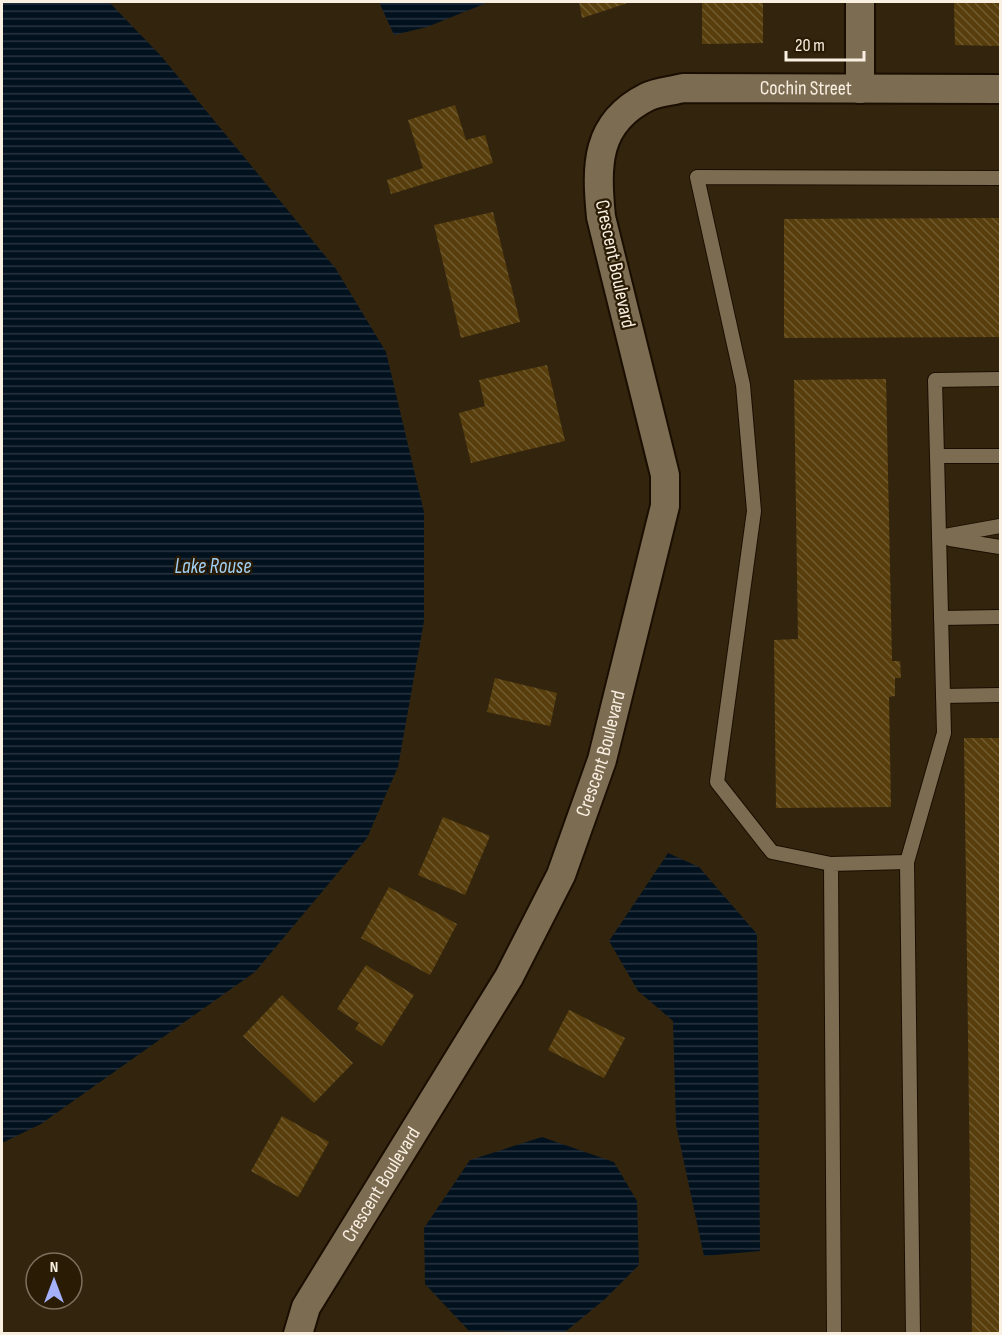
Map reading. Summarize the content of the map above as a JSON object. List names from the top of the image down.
{
  "streets": {
    "street": ["Cochin Street", "Crescent Boulevard"]
  },
  "crossings": [
    ["Cochin Street", "Crescent Boulevard"]
  ],
  "water": ["Lake Rouse"],
  "scale_bar": "20 m",
  "north": "top"
}
